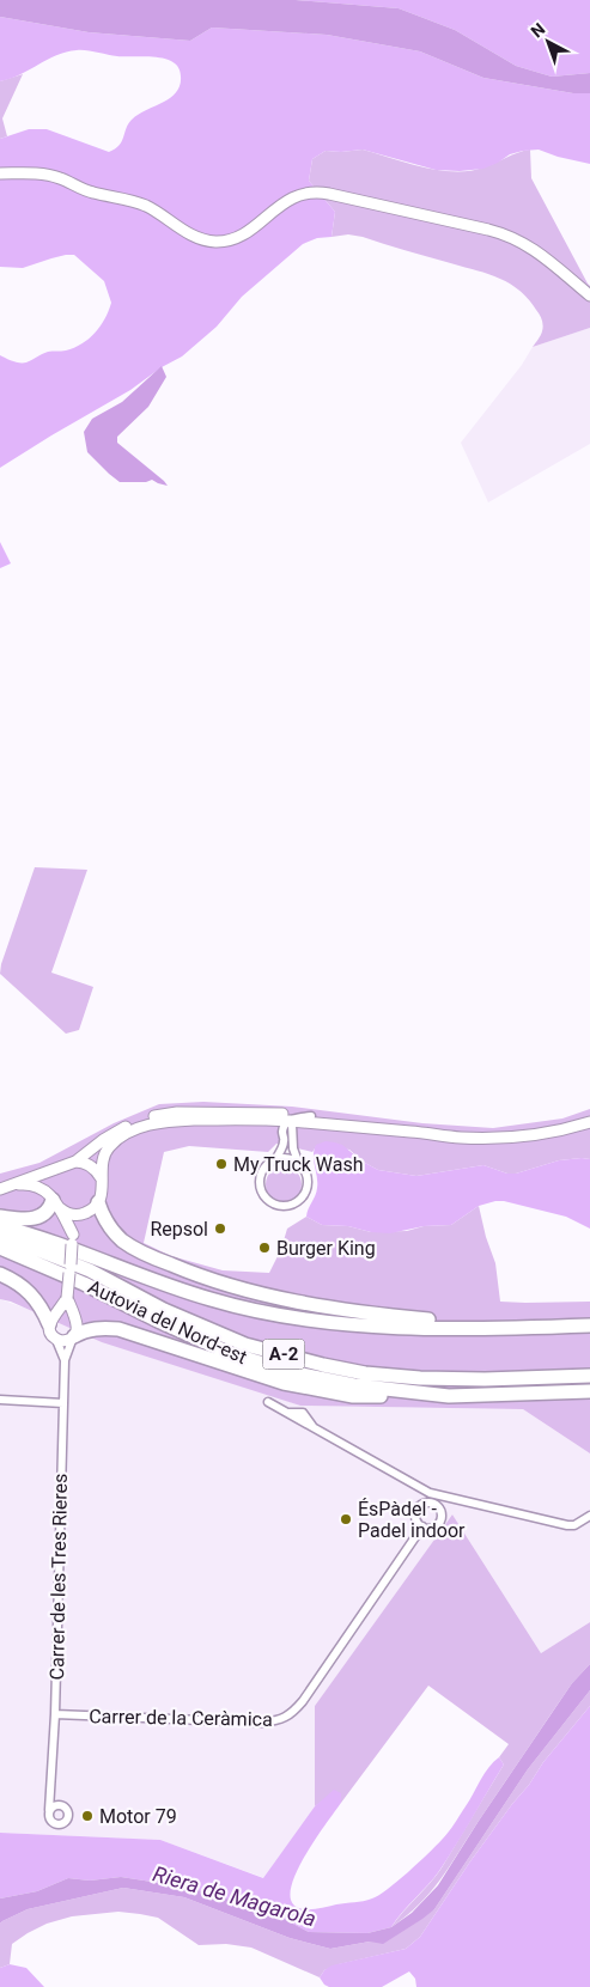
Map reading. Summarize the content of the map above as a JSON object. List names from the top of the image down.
{
  "streets": {
    "highway": ["Autovia del Nord-est", "A-2"],
    "street": ["Carrer de les Tres Rieres", "Carrer de la Ceràmica"]
  },
  "crossings": [
    ["Carrer de les Tres Rieres", "Carrer de la Ceràmica"]
  ],
  "water": ["Riera de Magarola"],
  "places": [
    "My Truck Wash",
    "Repsol",
    "Burger King",
    "ÉsPàdel - Padel indoor",
    "Motor 79"
  ],
  "north": "top left"
}
